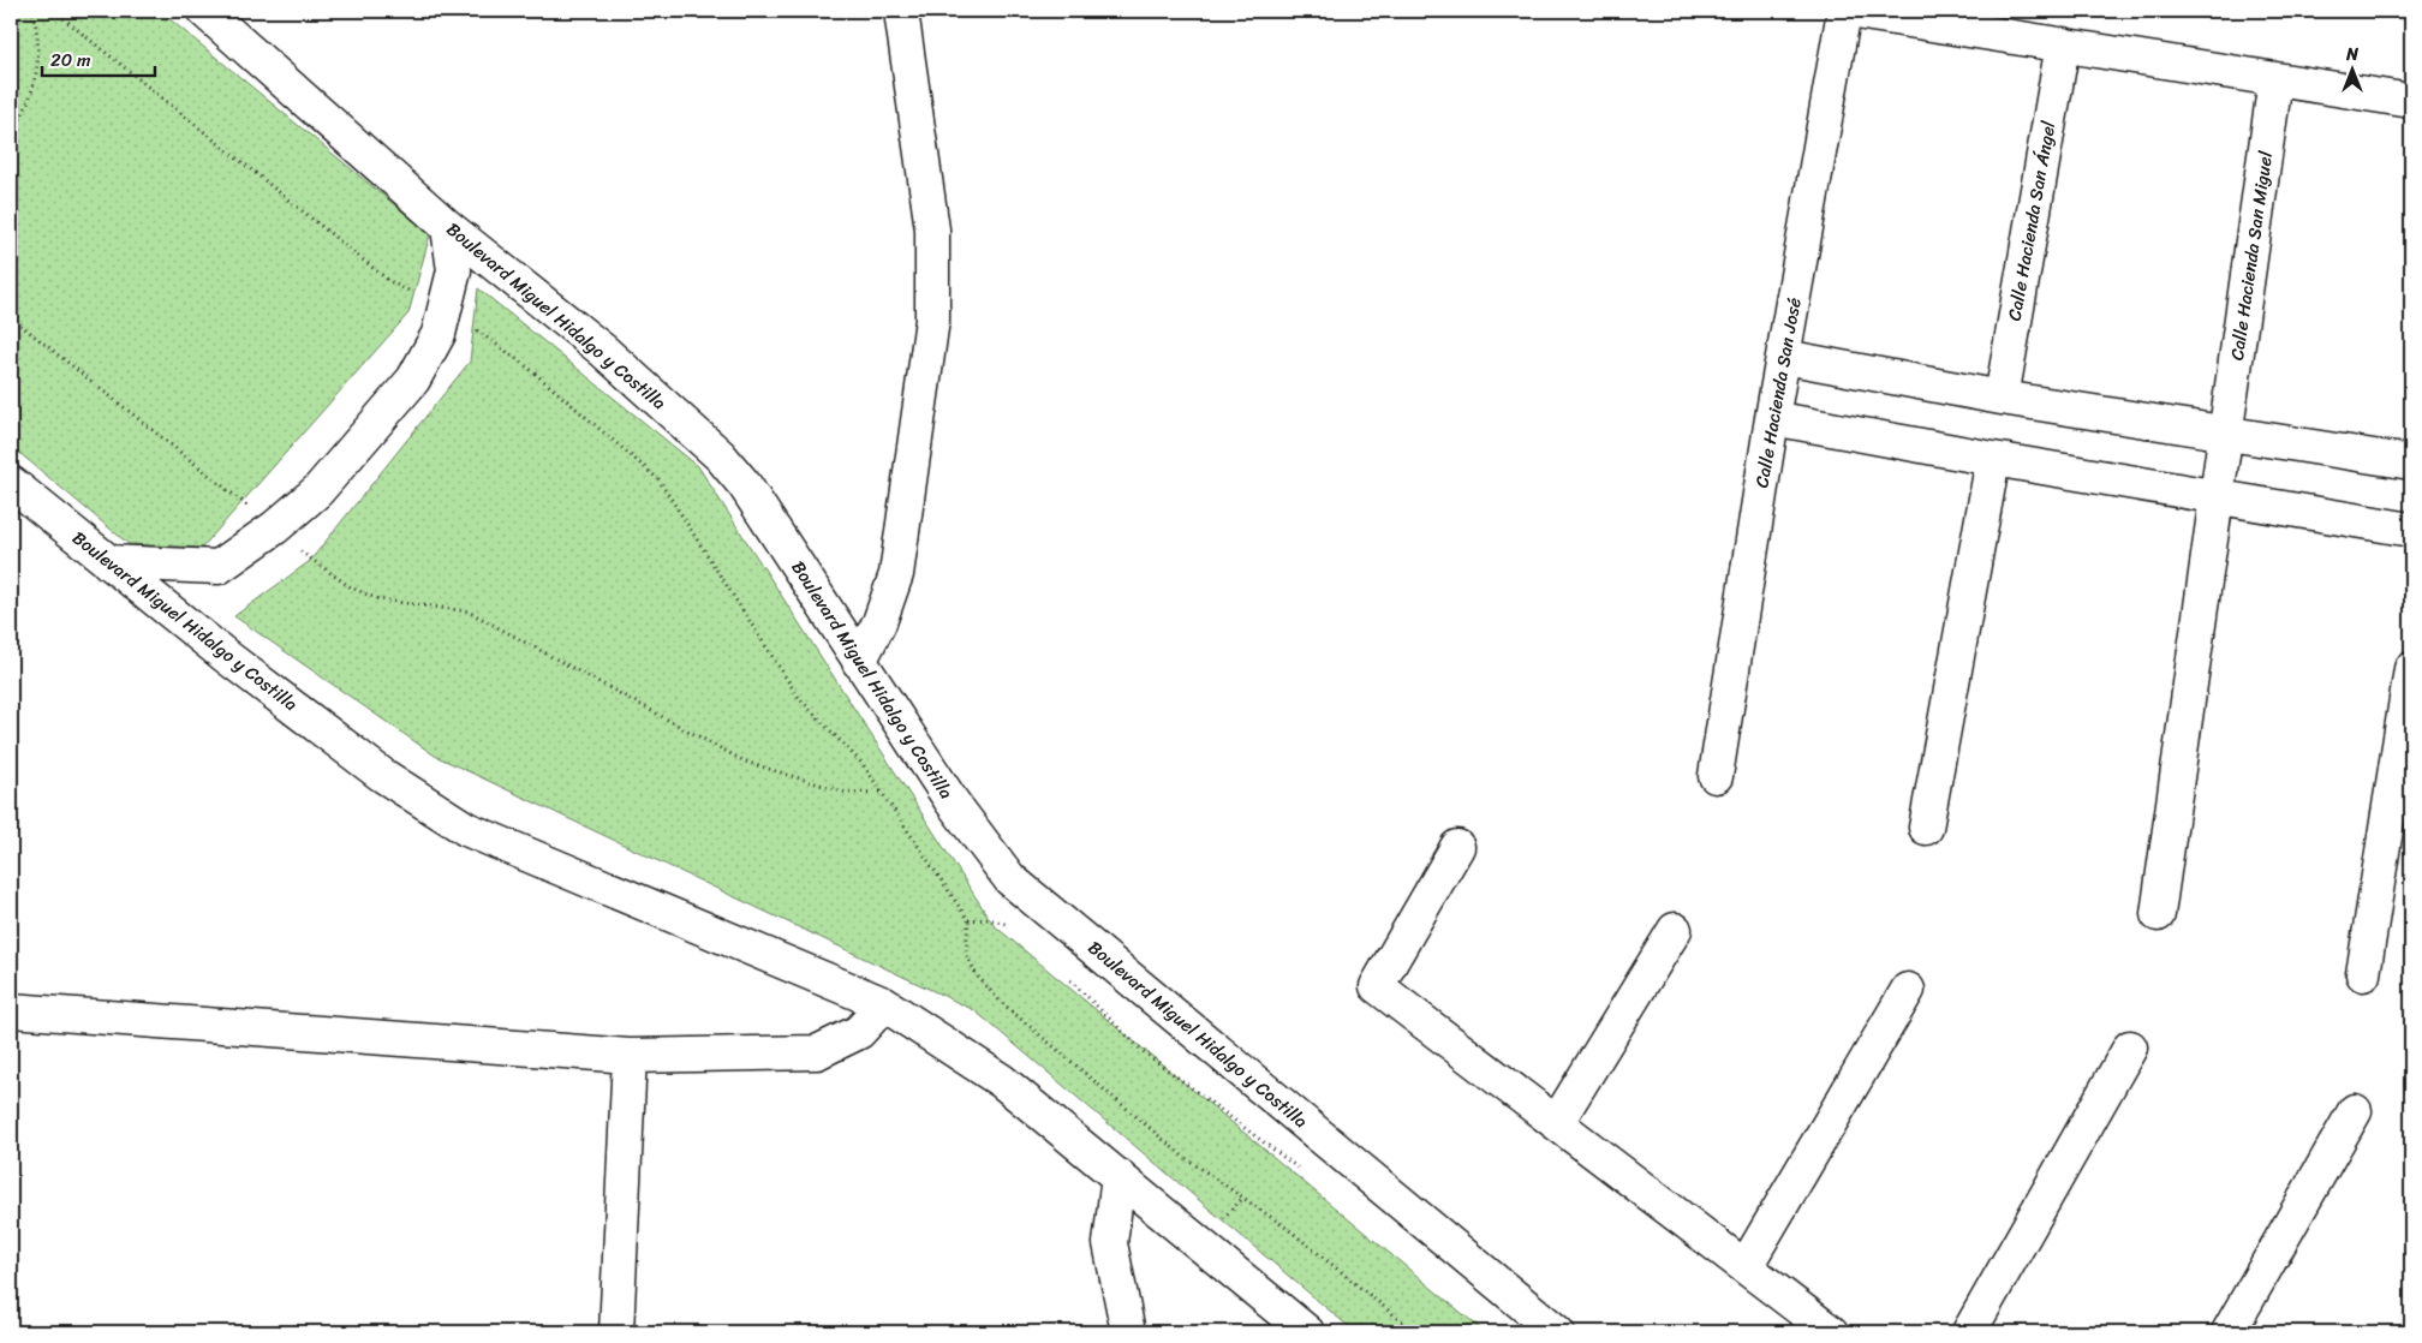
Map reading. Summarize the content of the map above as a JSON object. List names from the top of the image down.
{
  "streets": {
    "street": [
      "Calle Hacienda San Ángel",
      "Calle Hacienda San Miguel",
      "Boulevard Miguel Hidalgo y Costilla",
      "Calle Hacienda San José"
    ]
  },
  "scale_bar": "20 m",
  "north": "top"
}
